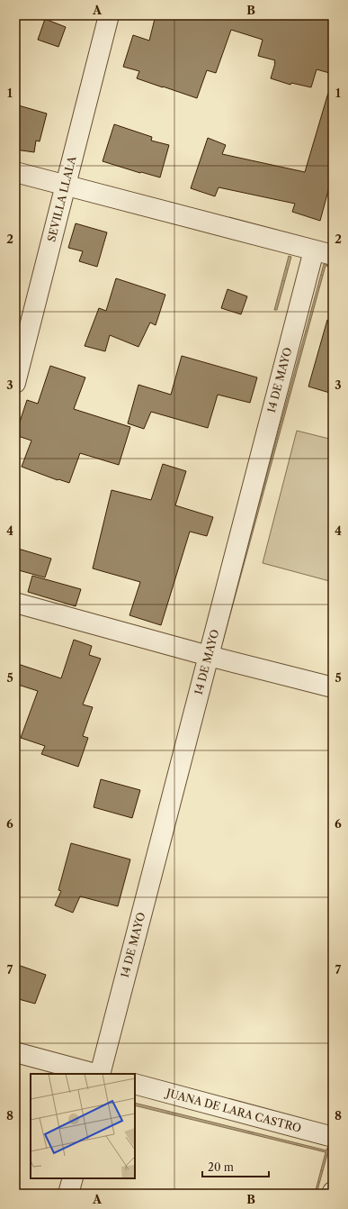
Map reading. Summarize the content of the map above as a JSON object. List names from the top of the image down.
{
  "streets": {
    "street": ["SEVILLA LLALA", "14 DE MAYO", "JUANA DE LARA CASTRO"]
  },
  "scale_bar": "20 m",
  "grid": {
    "columns": ["A", "B"],
    "rows": [
      "1",
      "2",
      "3",
      "4",
      "5",
      "6",
      "7",
      "8"
    ]
  }
}
